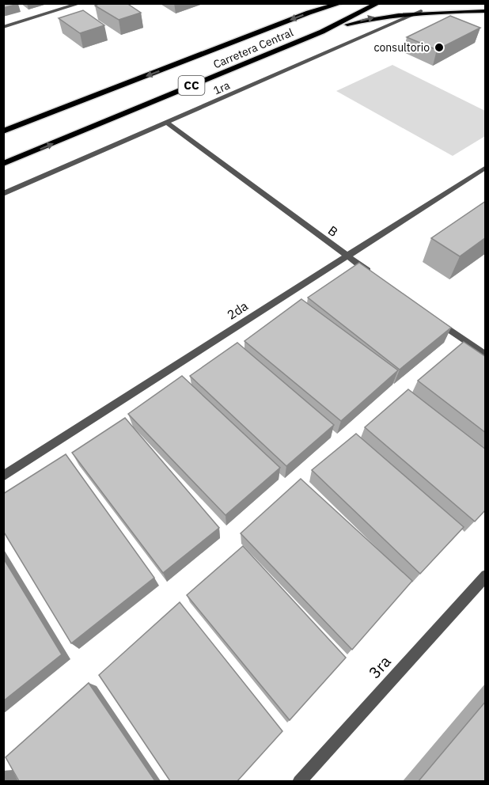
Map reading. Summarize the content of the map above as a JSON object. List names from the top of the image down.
{
  "streets": {
    "main road": ["Carretera Central", "CC"],
    "street": [
      "1ra",
      "B",
      "2da",
      "3ra"
    ]
  },
  "crossings": [
    ["1ra", "B"],
    ["B", "2da"]
  ],
  "places": ["consultorio"]
}
